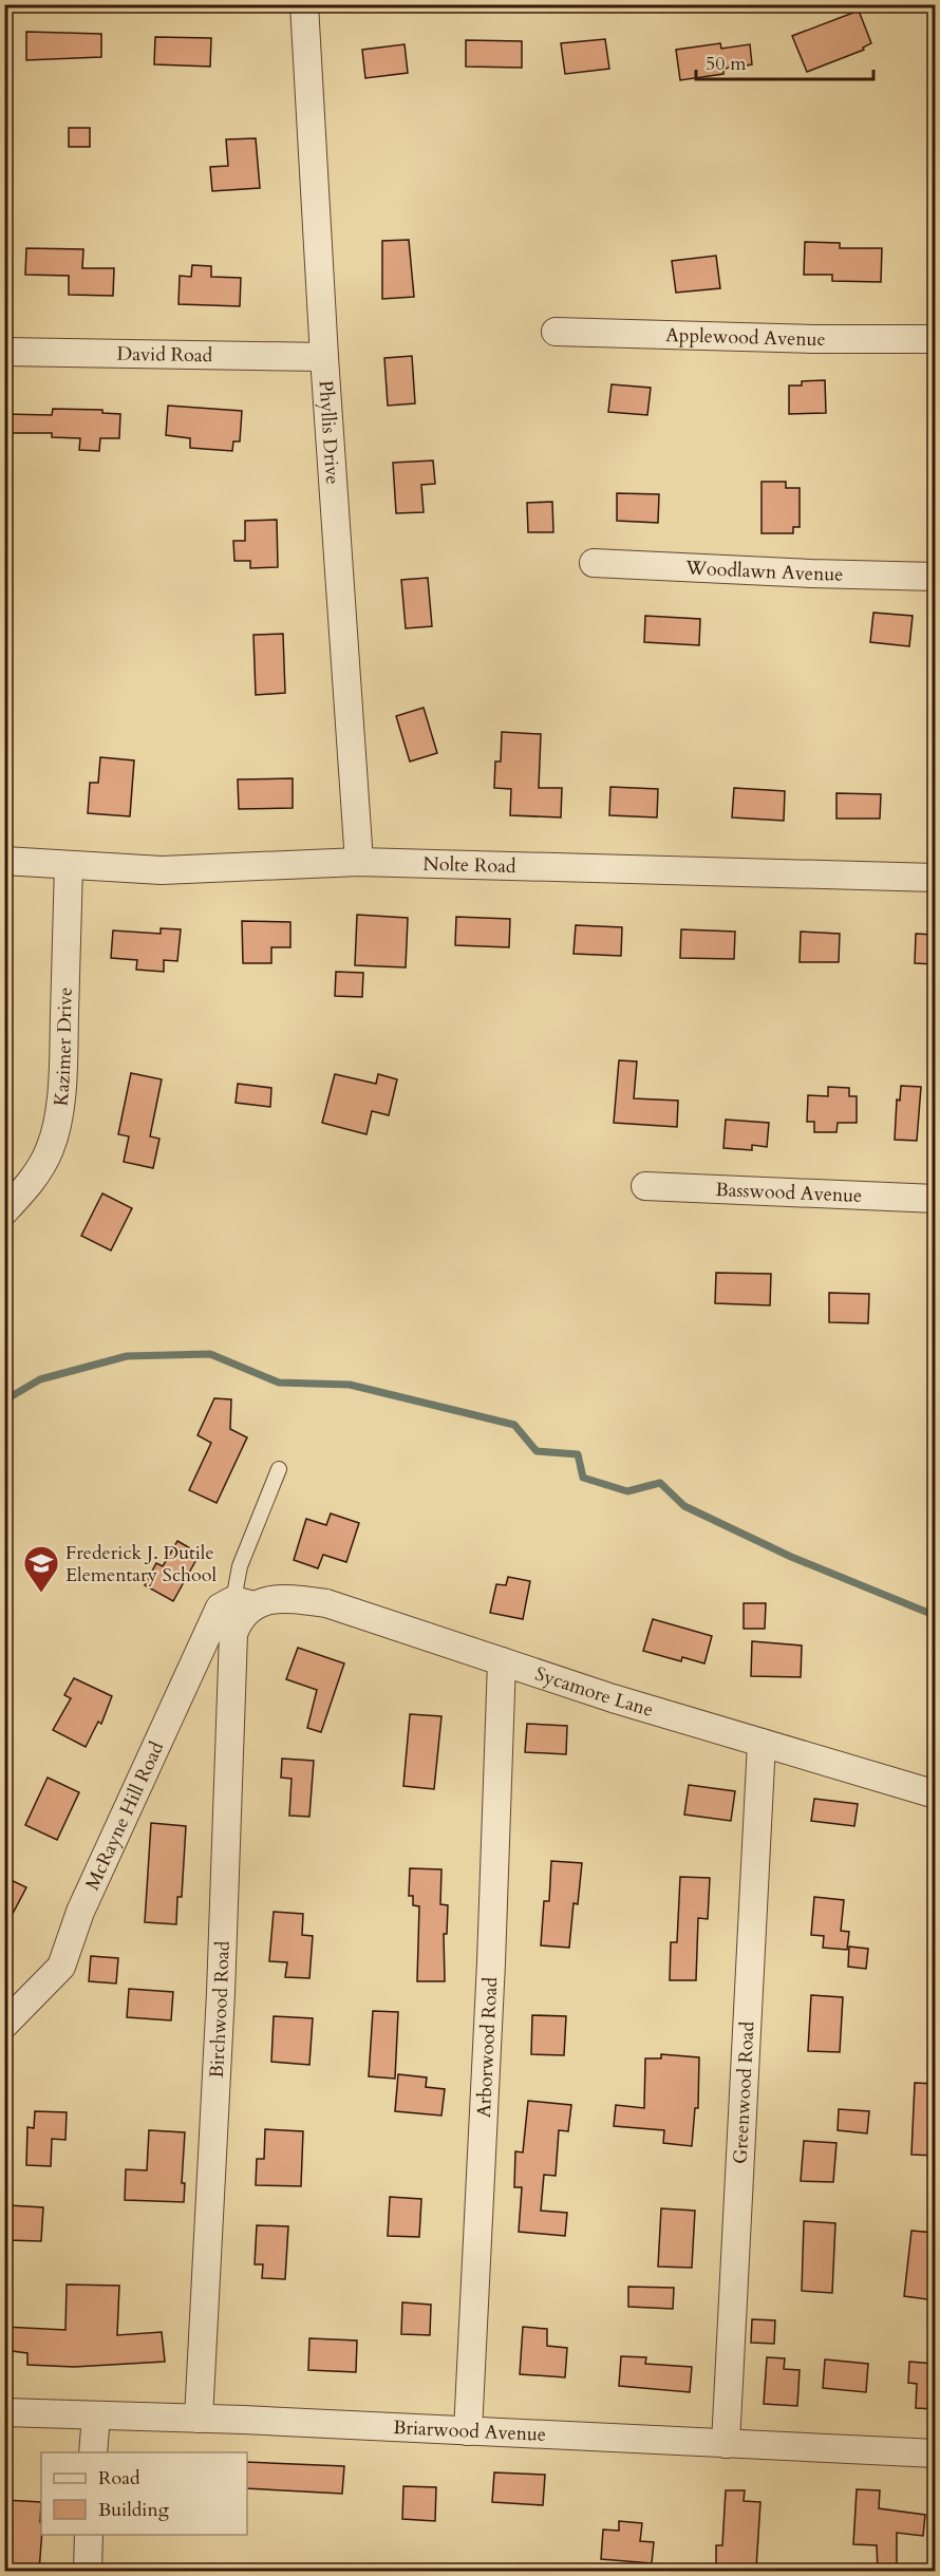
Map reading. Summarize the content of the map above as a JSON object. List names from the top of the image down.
{
  "streets": {
    "street": [
      "Applewood Avenue",
      "David Road",
      "Phyllis Drive",
      "Woodlawn Avenue",
      "Nolte Road",
      "Kazimer Drive",
      "Basswood Avenue",
      "Sycamore Lane",
      "McRayne Hill Road",
      "Birchwood Road",
      "Arborwood Road",
      "Greenwood Road",
      "Briarwood Avenue"
    ]
  },
  "crossings": [
    ["David Road", "Phyllis Drive"],
    ["Phyllis Drive", "Nolte Road"],
    ["Nolte Road", "Kazimer Drive"],
    ["Sycamore Lane", "McRayne Hill Road"],
    ["Sycamore Lane", "Birchwood Road"],
    ["Sycamore Lane", "Arborwood Road"],
    ["Sycamore Lane", "Greenwood Road"],
    ["McRayne Hill Road", "Birchwood Road"],
    ["Birchwood Road", "Briarwood Avenue"],
    ["Arborwood Road", "Briarwood Avenue"],
    ["Greenwood Road", "Briarwood Avenue"]
  ],
  "places": {
    "school or university": ["Frederick J. Dutile Elementary School"]
  },
  "legend": ["Road", "Building"],
  "scale_bar": "50 m"
}
